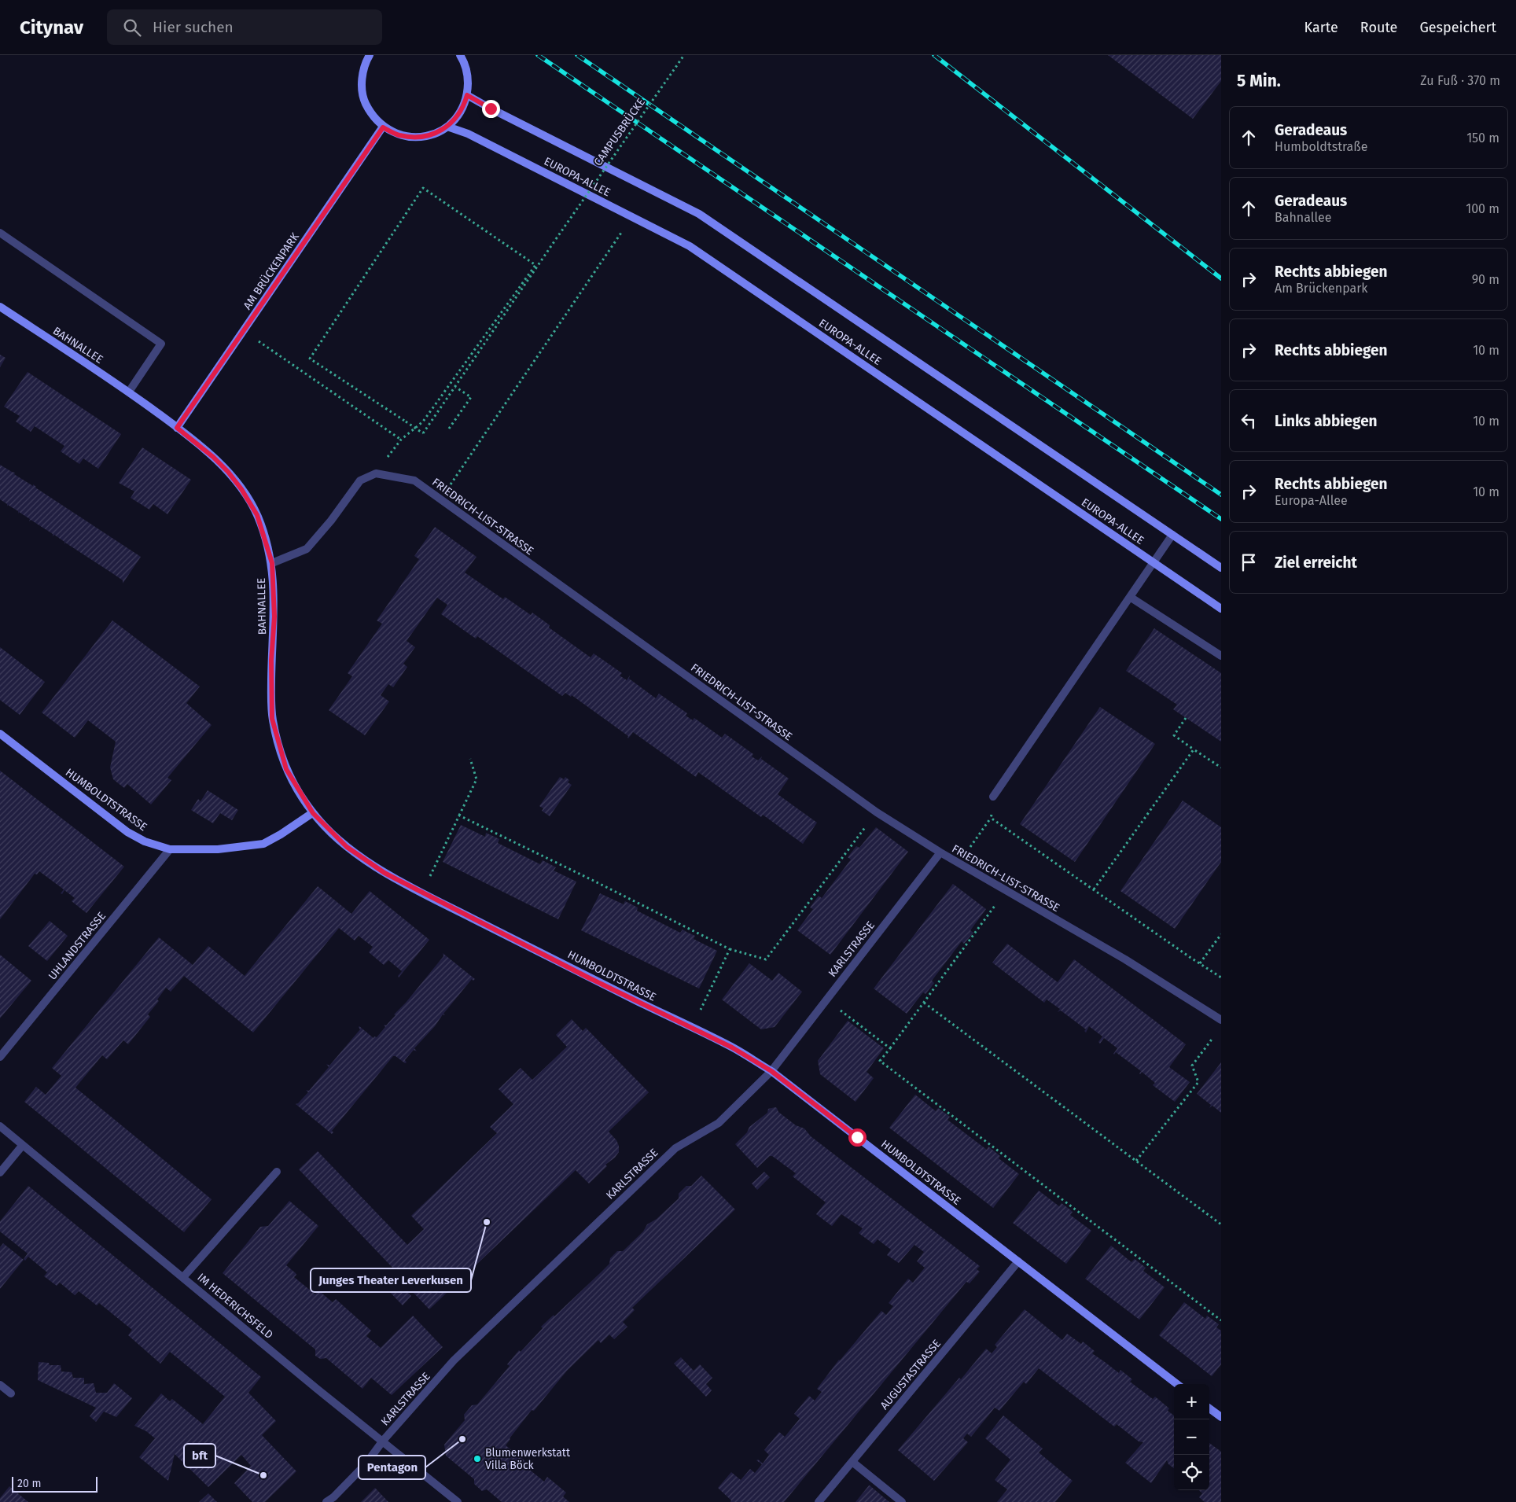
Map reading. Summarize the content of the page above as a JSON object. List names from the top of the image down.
{
  "streets": {
    "street": [
      "EUROPA-ALLEE",
      "AM BRÜCKENPARK",
      "BAHNALLEE",
      "FRIEDRICH-LIST-STRASSE",
      "HUMBOLDTSTRASSE",
      "UHLANDSTRASSE",
      "KARLSTRASSE",
      "IM HEDERICHSFELD",
      "AUGUSTASTRASSE"
    ],
    "path": ["CAMPUSBRÜCKE"]
  },
  "crossings": [
    ["AM BRÜCKENPARK", "BAHNALLEE"],
    ["BAHNALLEE", "HUMBOLDTSTRASSE"],
    ["FRIEDRICH-LIST-STRASSE", "KARLSTRASSE"],
    ["HUMBOLDTSTRASSE", "UHLANDSTRASSE"],
    ["HUMBOLDTSTRASSE", "KARLSTRASSE"],
    ["HUMBOLDTSTRASSE", "AUGUSTASTRASSE"],
    ["KARLSTRASSE", "IM HEDERICHSFELD"]
  ],
  "places": [
    "Junges Theater Leverkusen",
    "Pentagon",
    "Blumenwerkstatt Villa Böck",
    "bft"
  ],
  "scale_bar": "20 m",
  "page": {
    "header": "Citynav",
    "search": "Hier suchen",
    "nav": ["Karte", "Route", "Gespeichert"],
    "heading": ["5 Min.", "Zu Fuß · 370 m"],
    "list": [
      ["Geradeaus", "Humboldtstraße", "150 m"],
      ["Geradeaus", "Bahnallee", "100 m"],
      ["Rechts abbiegen", "Am Brückenpark", "90 m"],
      ["Rechts abbiegen", "10 m"],
      ["Links abbiegen", "10 m"],
      ["Rechts abbiegen", "Europa-Allee", "10 m"],
      "Ziel erreicht"
    ],
    "map_buttons": ["+", "−"],
    "scale": "20 m"
  }
}
